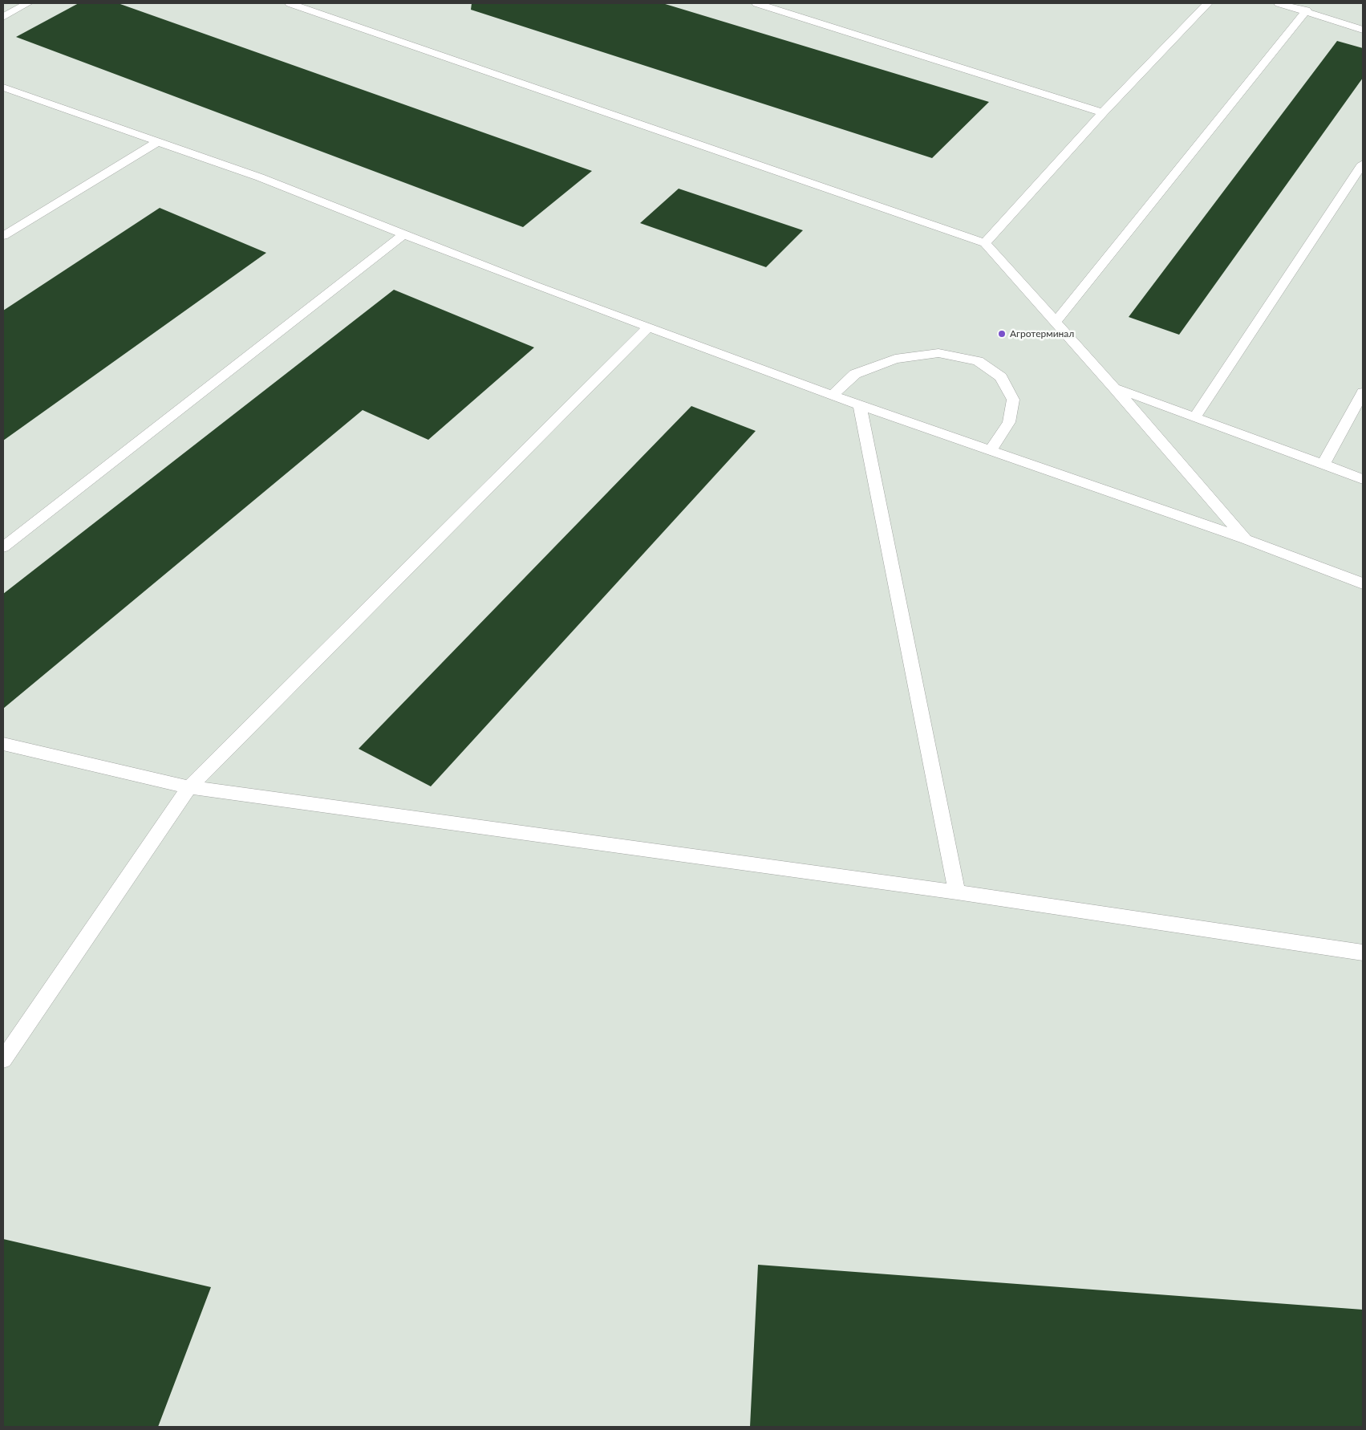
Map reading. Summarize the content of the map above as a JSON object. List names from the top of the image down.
{
  "places": ["Агротерминал"]
}
